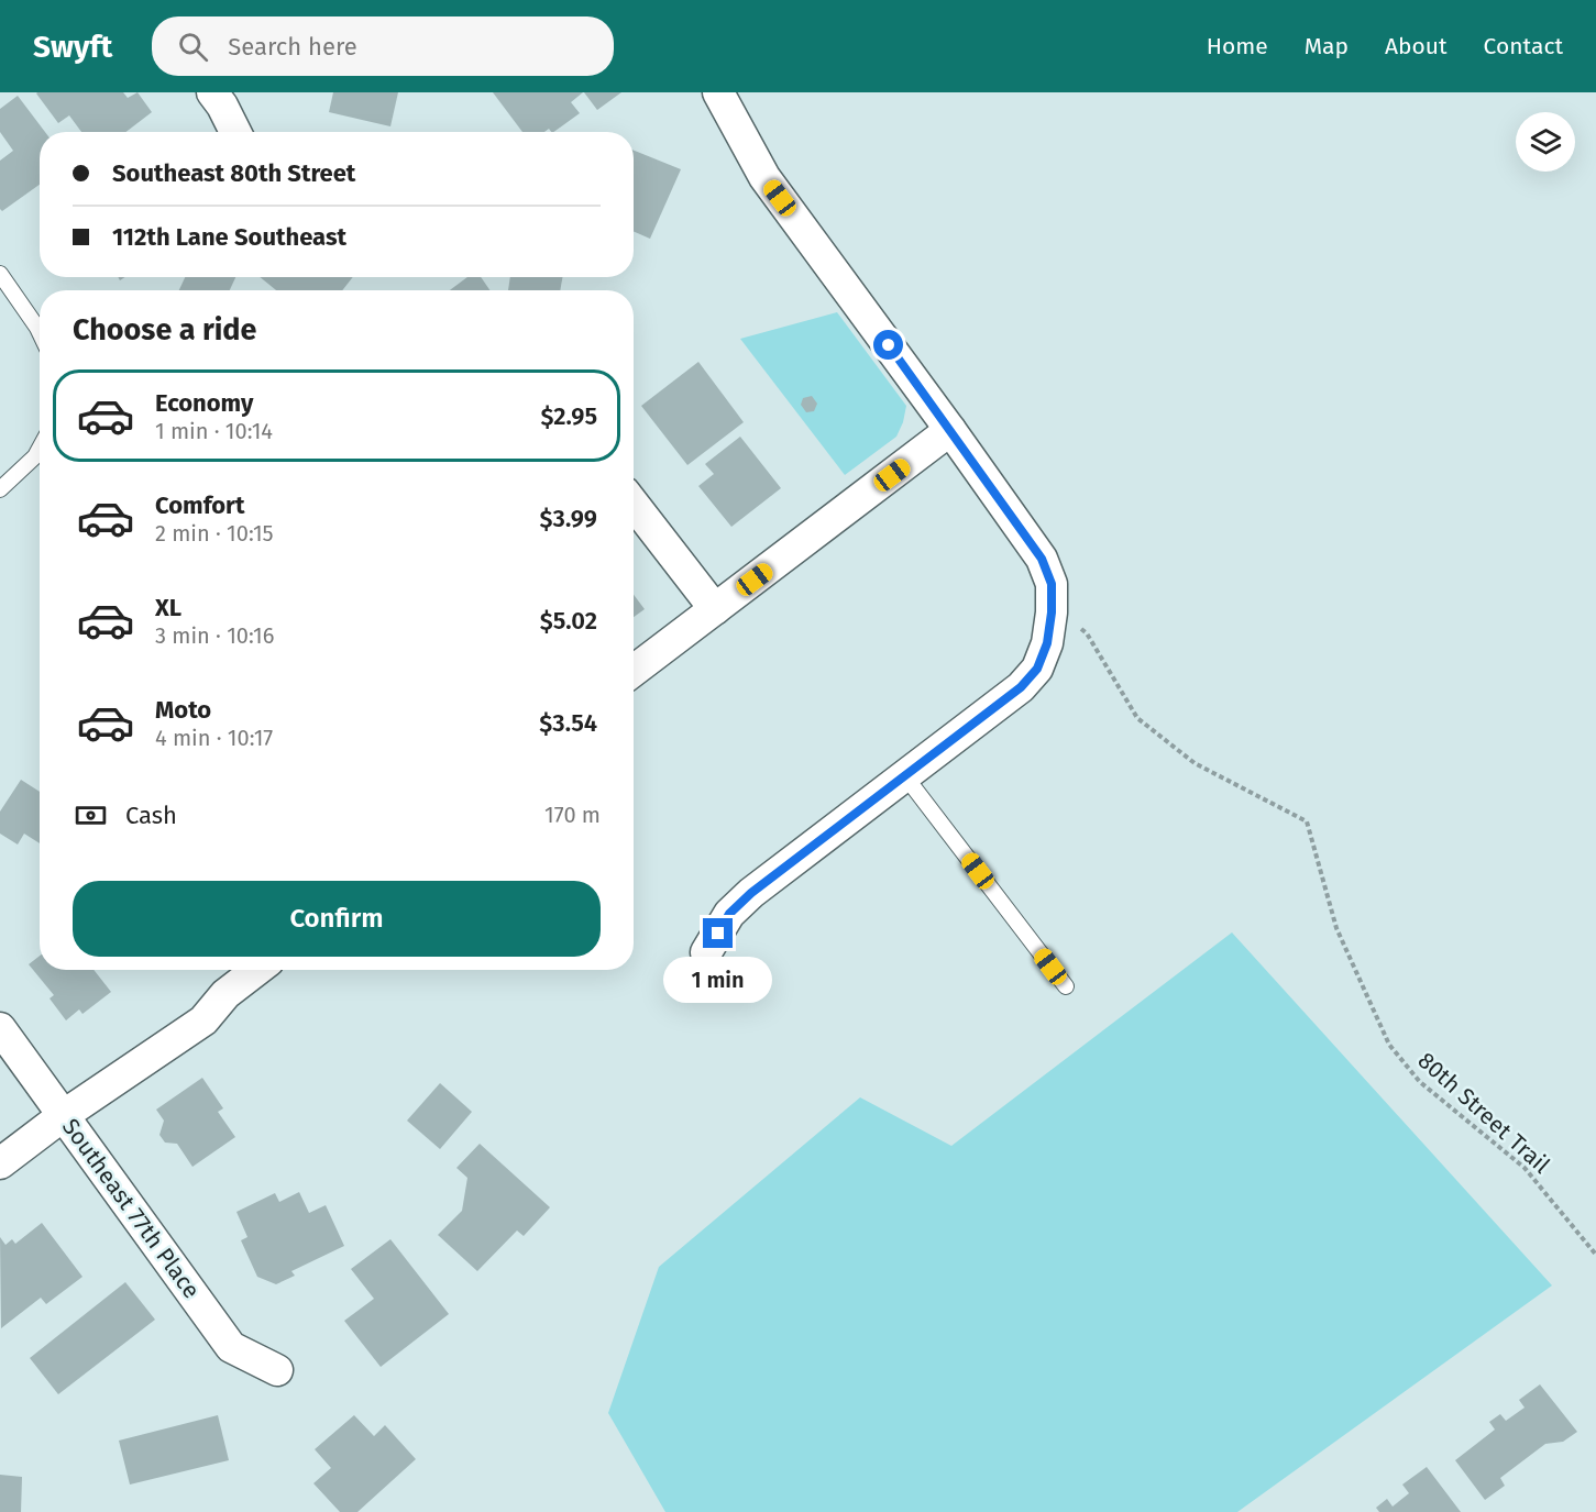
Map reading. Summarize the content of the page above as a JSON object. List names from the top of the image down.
{
  "streets": {
    "street": ["Southeast 77th Place"],
    "path": ["80th Street Trail"]
  },
  "page": {
    "header": "Swyft",
    "search": "Search here",
    "nav": [
      "Home",
      "Map",
      "About",
      "Contact"
    ],
    "banner": ["Southeast 80th Street", "112th Lane Southeast"],
    "heading": "Choose a ride",
    "list": [
      {
        "name": "Economy",
        "note": "1 min · 10:14",
        "value": "$2.95"
      },
      {
        "name": "Comfort",
        "note": "2 min · 10:15",
        "value": "$3.99"
      },
      {
        "name": "XL",
        "note": "3 min · 10:16",
        "value": "$5.02"
      },
      {
        "name": "Moto",
        "note": "4 min · 10:17",
        "value": "$3.54"
      }
    ],
    "pay": ["Cash", "170 m"],
    "buttons": "Confirm",
    "bubble": "1 min"
  }
}
